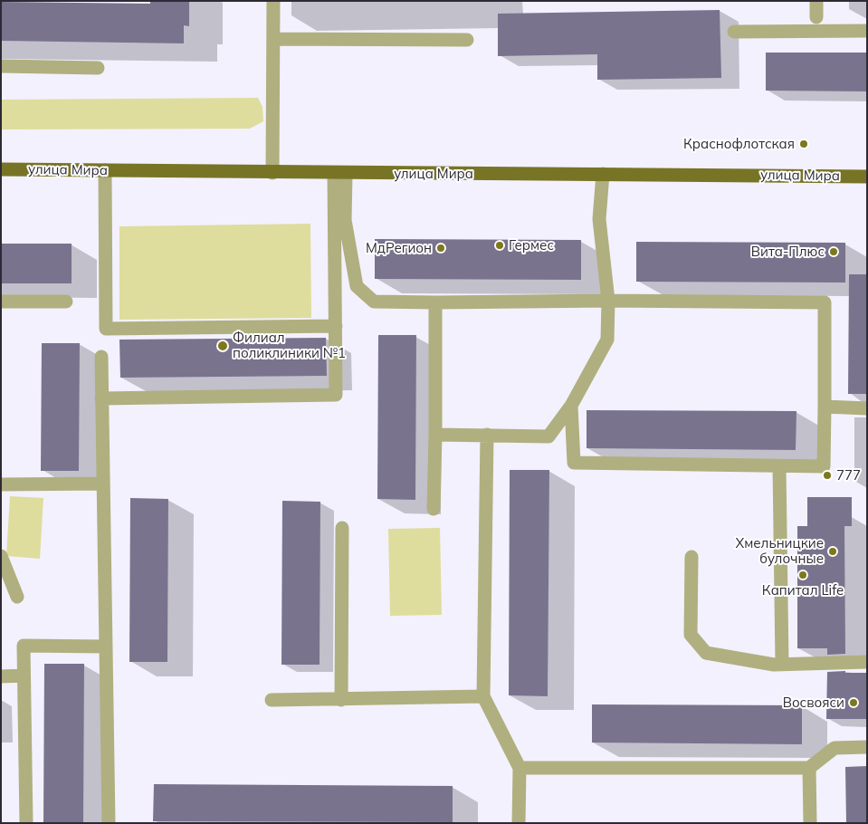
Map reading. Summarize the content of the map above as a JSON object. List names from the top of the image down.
{
  "streets": {
    "main road": ["улица Мира"]
  },
  "places": [
    "Краснофлотская",
    "Гермес",
    "МдРегион",
    "Вита-Плюс",
    "Филиал поликлиники №1",
    "777",
    "Хмельницкие булочные",
    "Капитал Life",
    "Восвояси"
  ]
}
